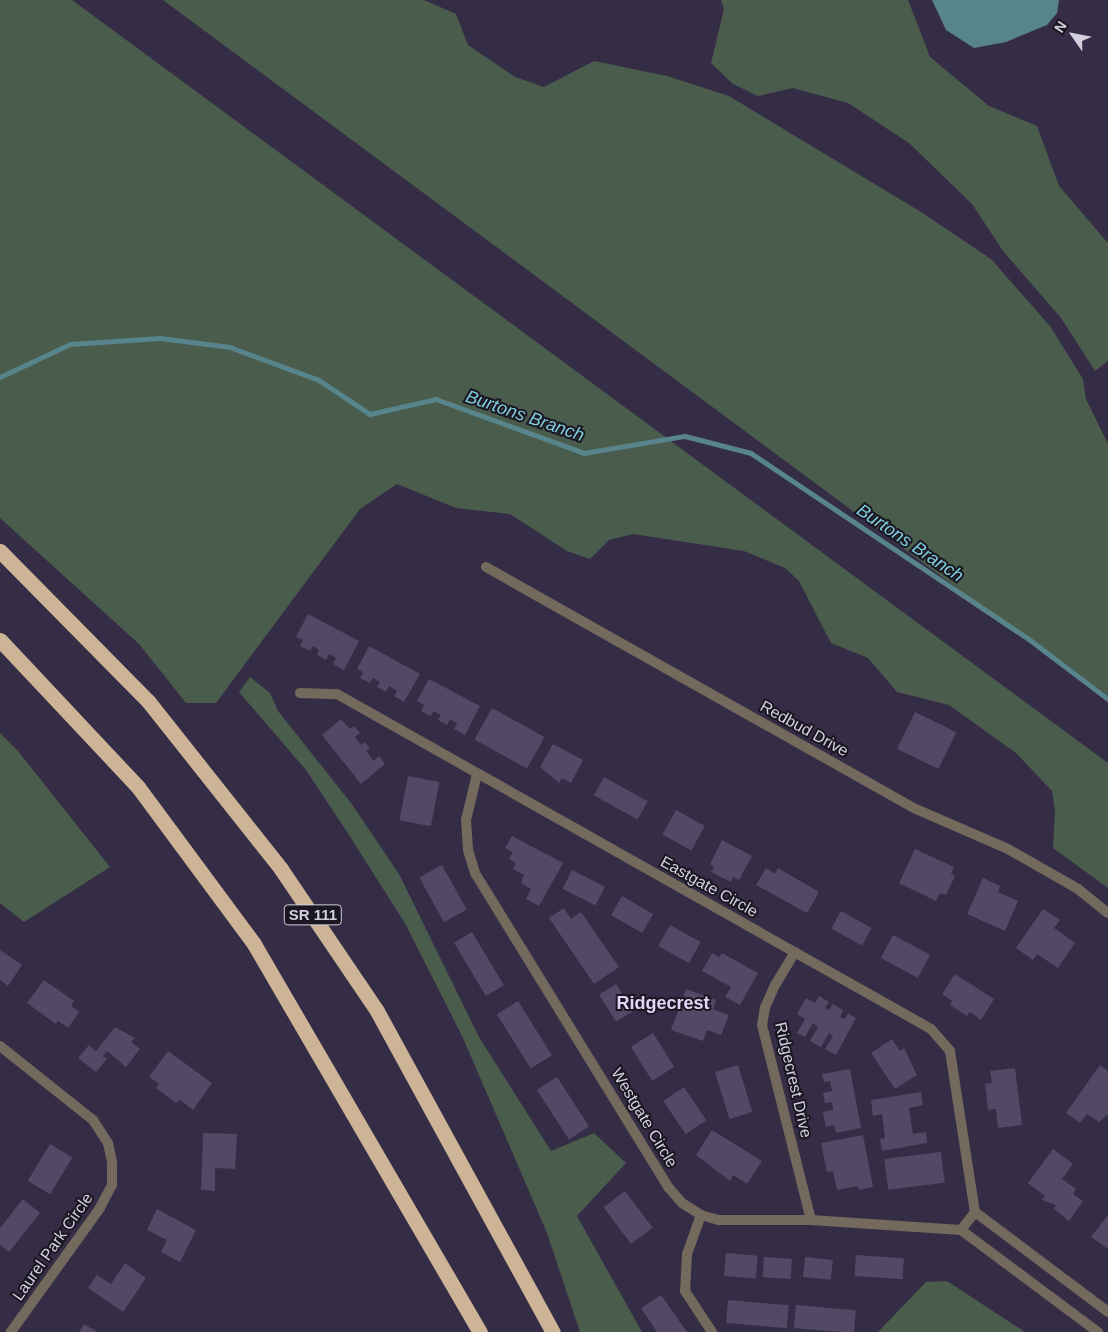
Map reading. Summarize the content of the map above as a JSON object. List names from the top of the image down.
{
  "streets": {
    "highway": ["SR 111"],
    "street": [
      "Redbud Drive",
      "Eastgate Circle",
      "Ridgecrest Drive",
      "Westgate Circle",
      "Laurel Park Circle"
    ]
  },
  "crossings": [
    ["Eastgate Circle", "Ridgecrest Drive"],
    ["Eastgate Circle", "Westgate Circle"],
    ["Ridgecrest Drive", "Westgate Circle"]
  ],
  "districts": ["Ridgecrest"],
  "water": ["Burtons Branch"],
  "north": "top left"
}
